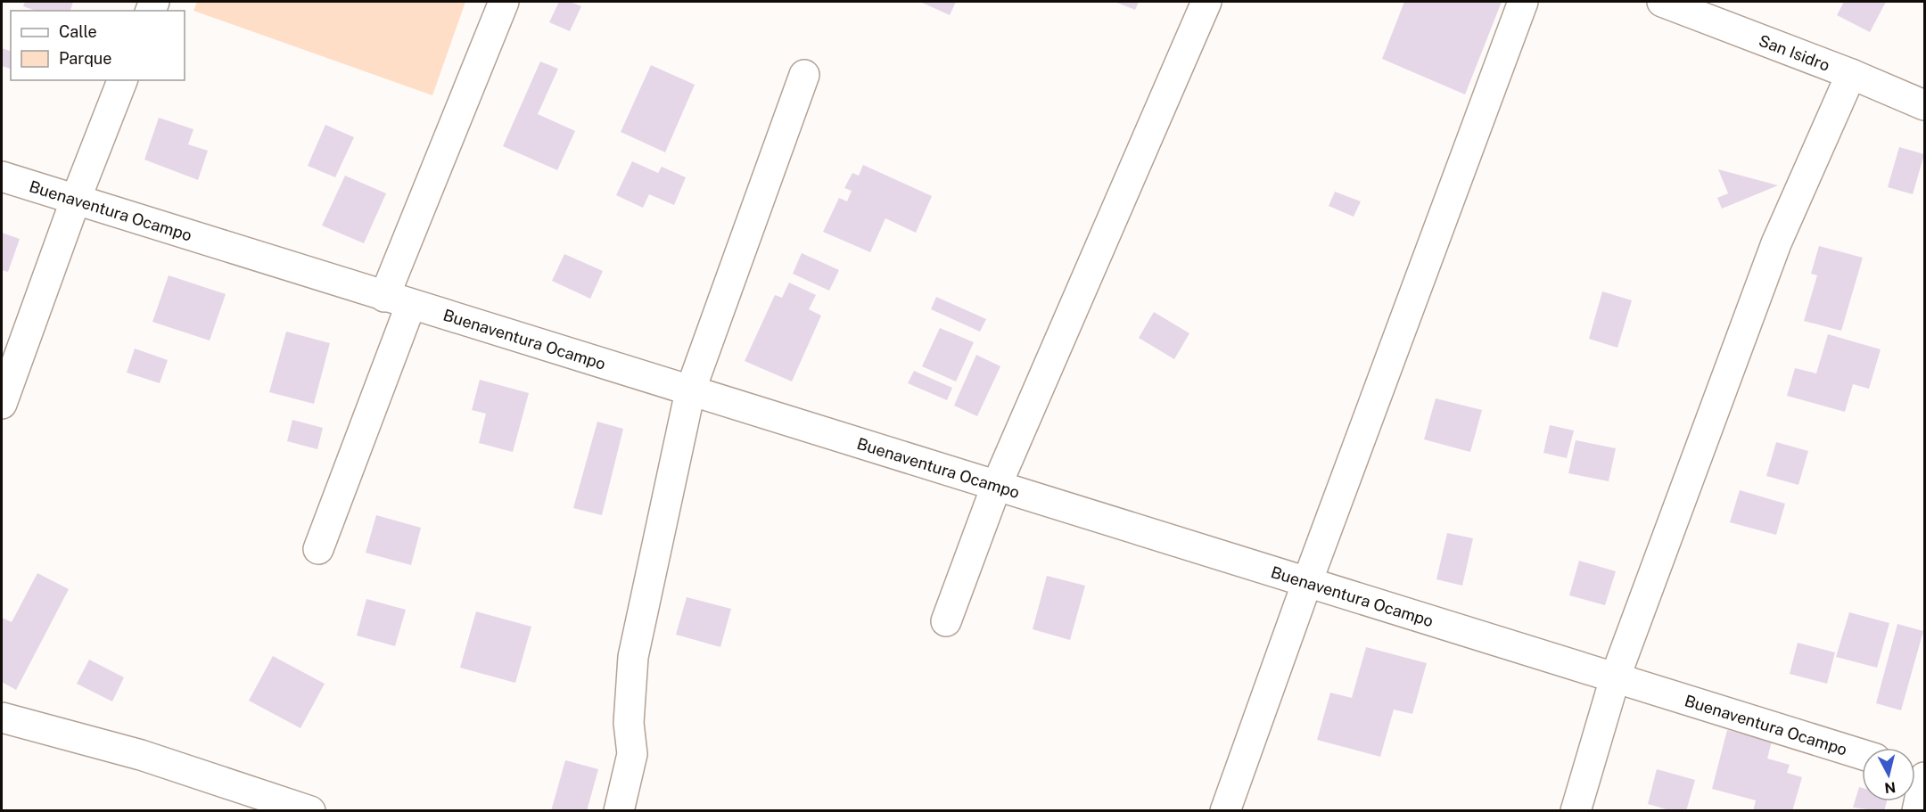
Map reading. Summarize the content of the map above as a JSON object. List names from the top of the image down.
{
  "streets": {
    "street": ["San Isidro", "Buenaventura Ocampo"]
  },
  "legend": ["Calle", "Parque"],
  "north": "bottom"
}
